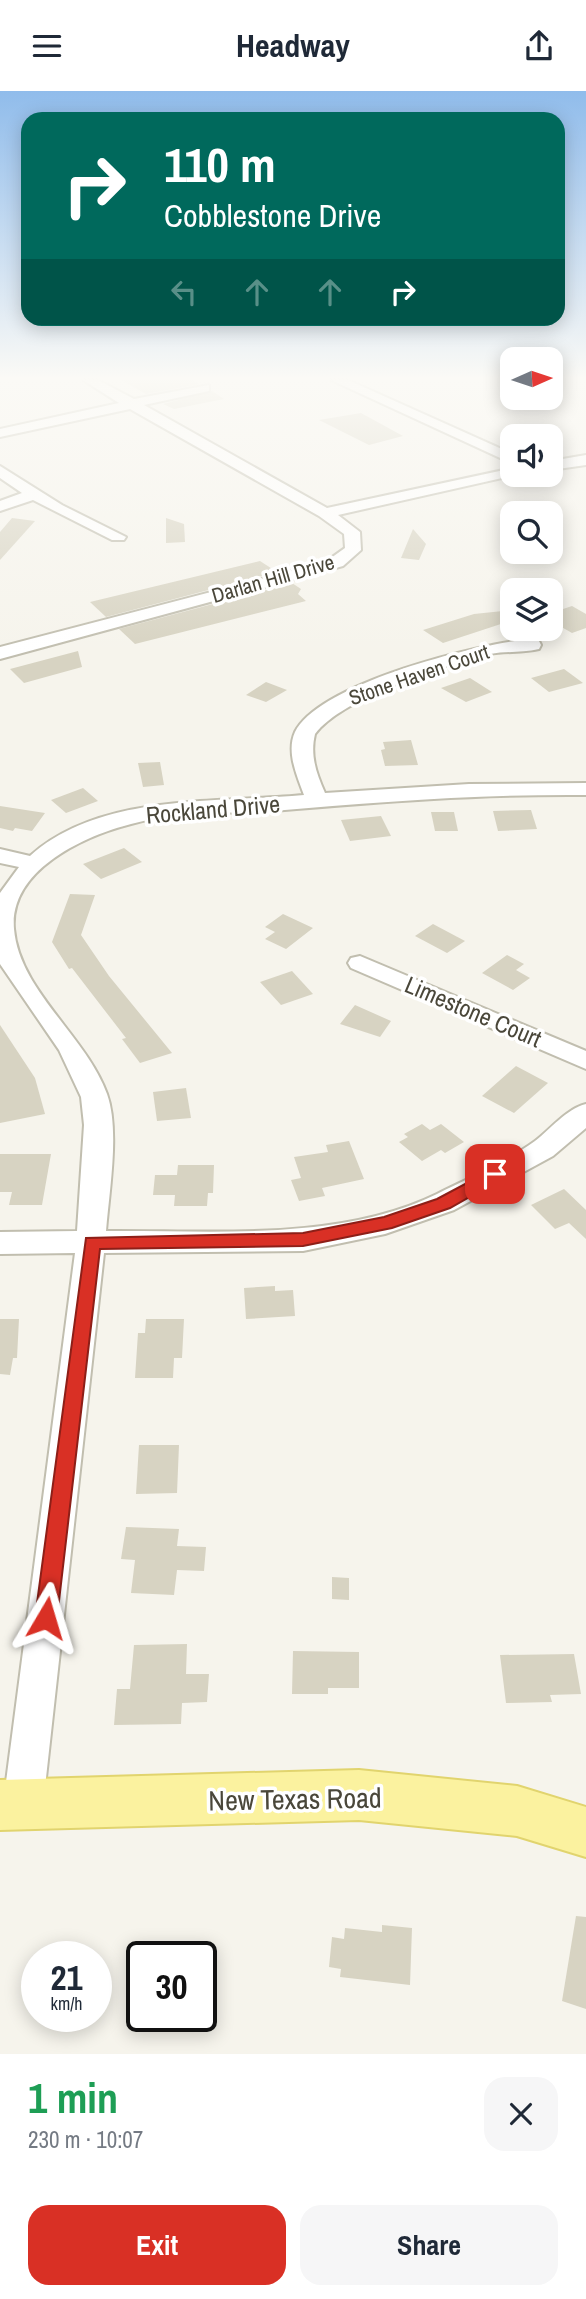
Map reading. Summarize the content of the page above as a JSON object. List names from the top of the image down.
{
  "streets": {
    "main road": ["New Texas Road"],
    "street": [
      "Darlan Hill Drive",
      "Stone Haven Court",
      "Rockland Drive",
      "Limestone Court"
    ]
  },
  "crossings": [
    ["Stone Haven Court", "Rockland Drive"],
    ["Rockland Drive", "New Texas Road"]
  ],
  "north": "right",
  "page": {
    "header": "Headway",
    "turn": ["110 m", "Cobblestone Drive"],
    "speed": "21 km/h",
    "limit": "30",
    "heading": ["1 min", "230 m · 10:07"],
    "buttons": ["Exit", "Share"]
  }
}
